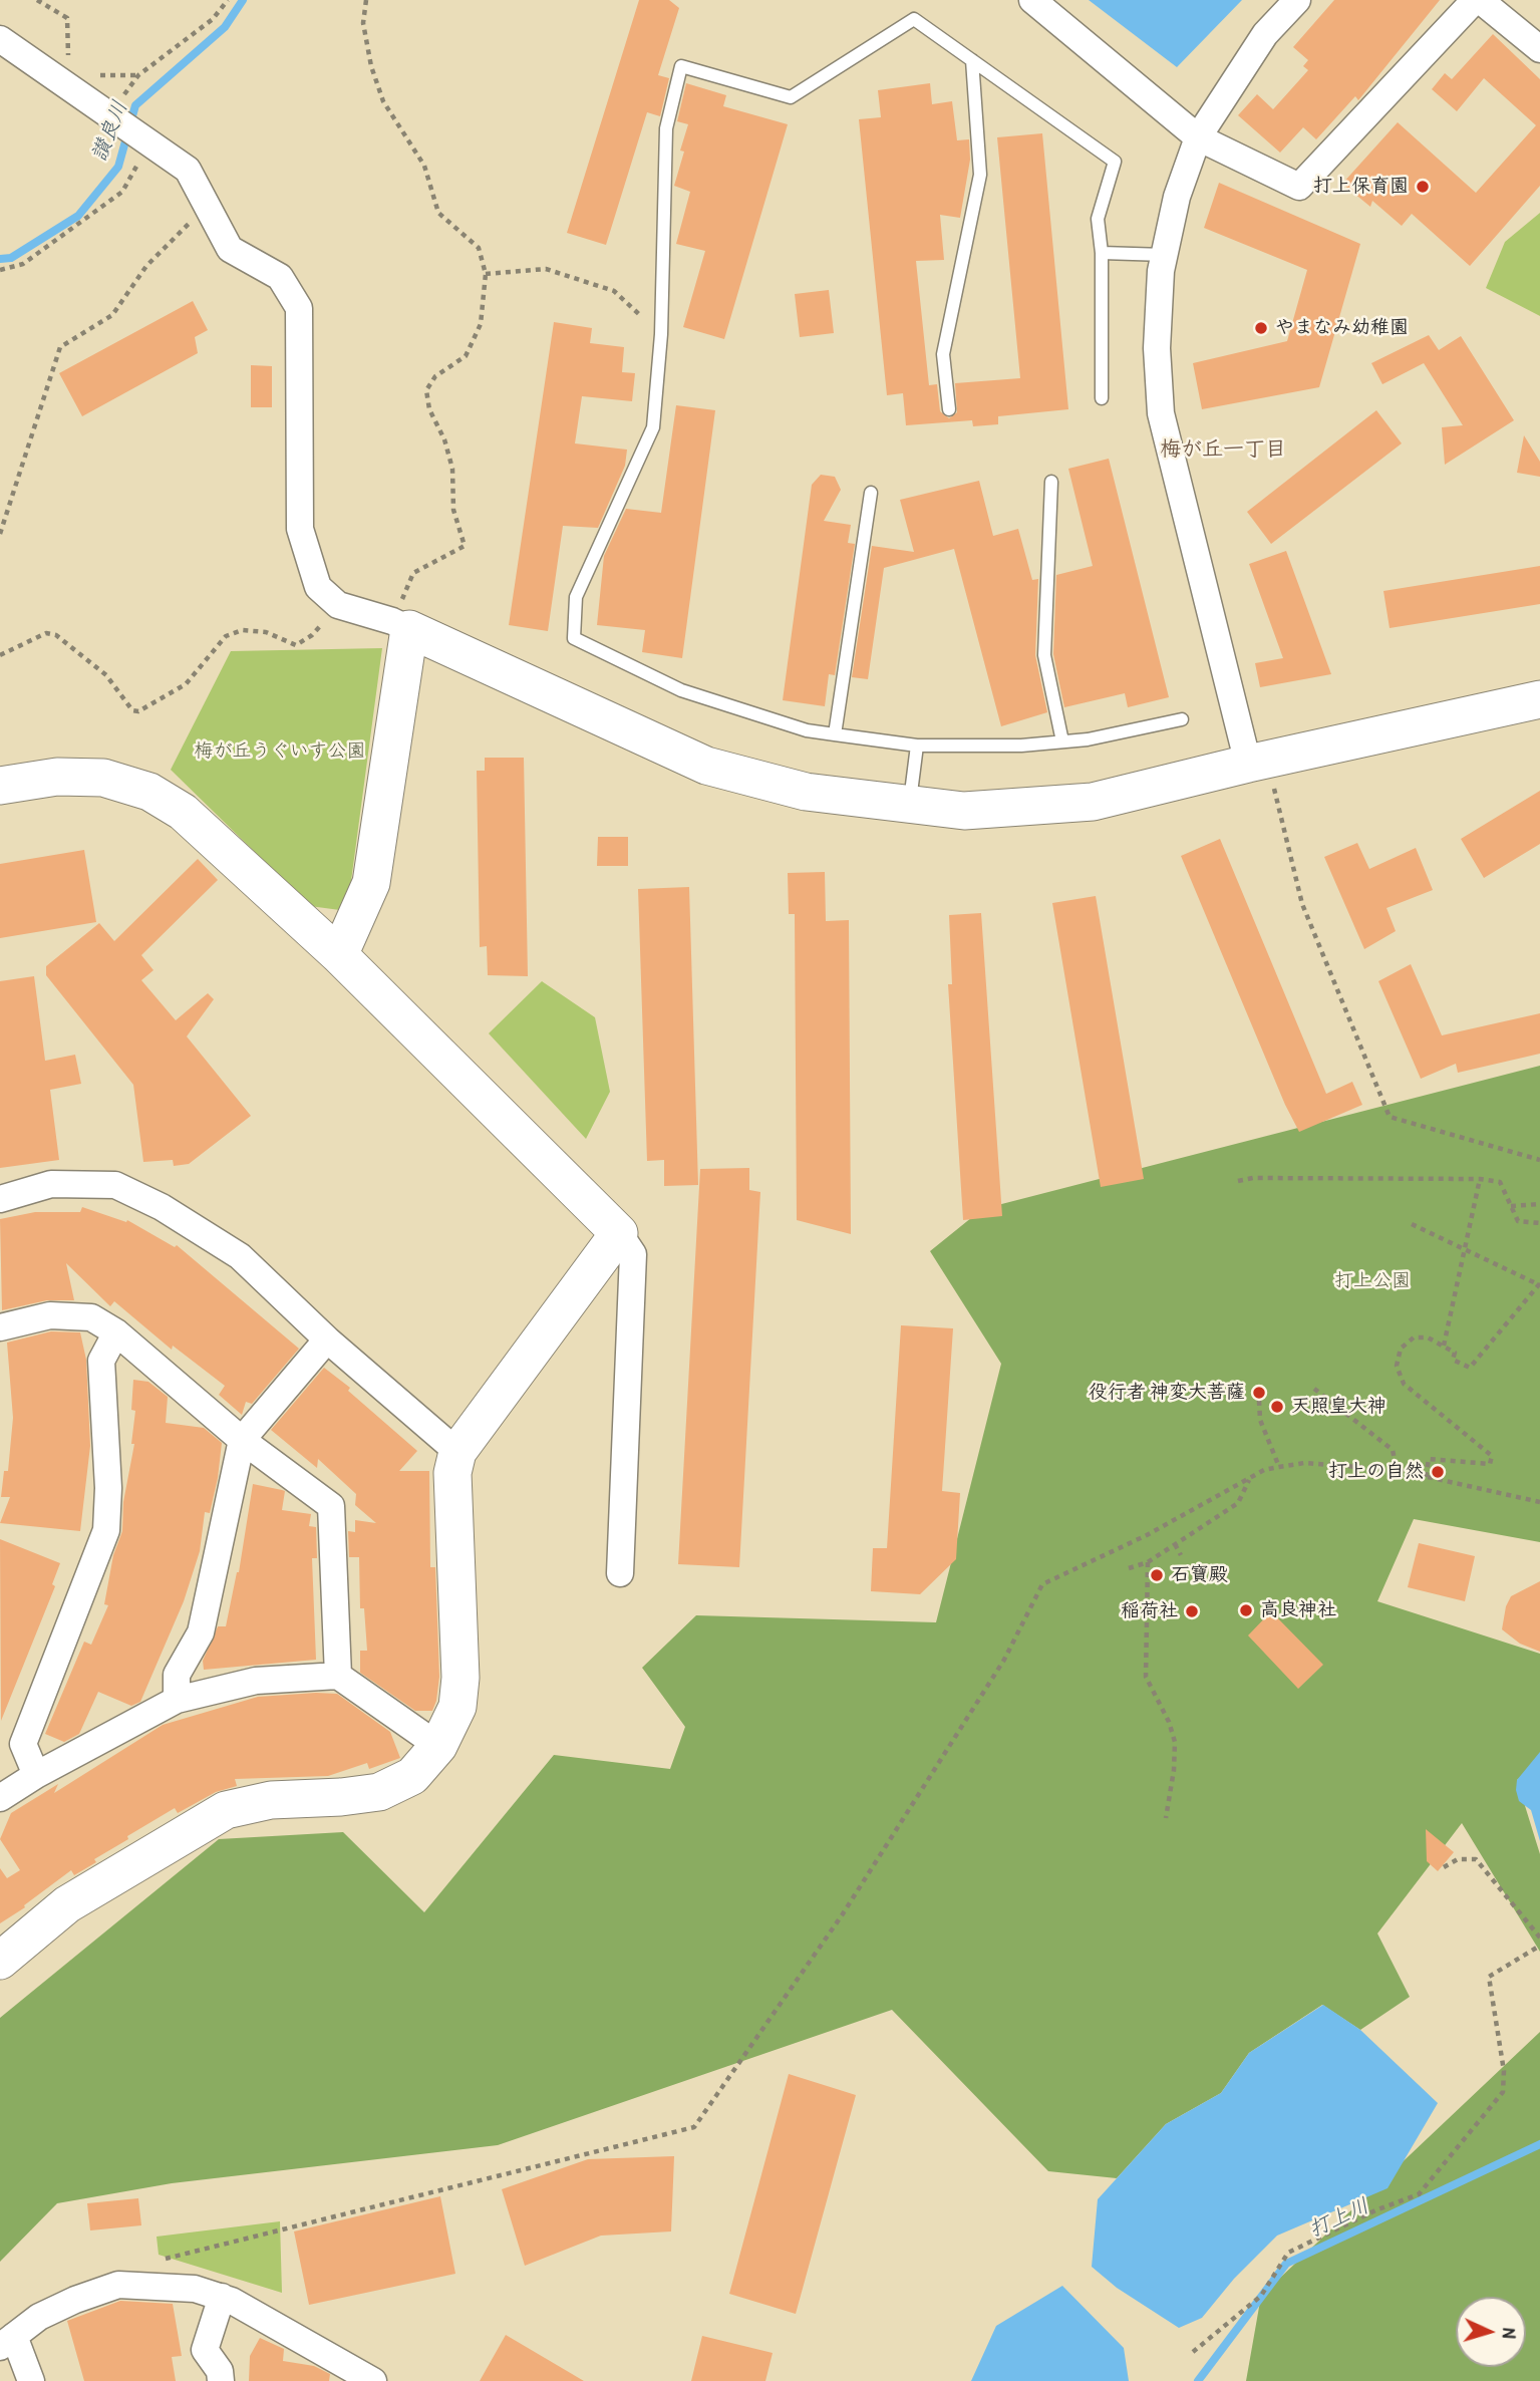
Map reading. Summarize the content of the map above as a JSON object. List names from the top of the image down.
{
  "districts": ["梅が丘一丁目"],
  "water": ["讃良川", "打上川"],
  "parks": ["梅が丘うぐいす公園", "打上公園"],
  "places": [
    "打上保育園",
    "やまなみ幼稚園",
    "役行者 神変大菩薩",
    "天照皇大神",
    "打上の自然",
    "石寶殿",
    "高良神社",
    "稲荷社"
  ],
  "north": "right"
}
